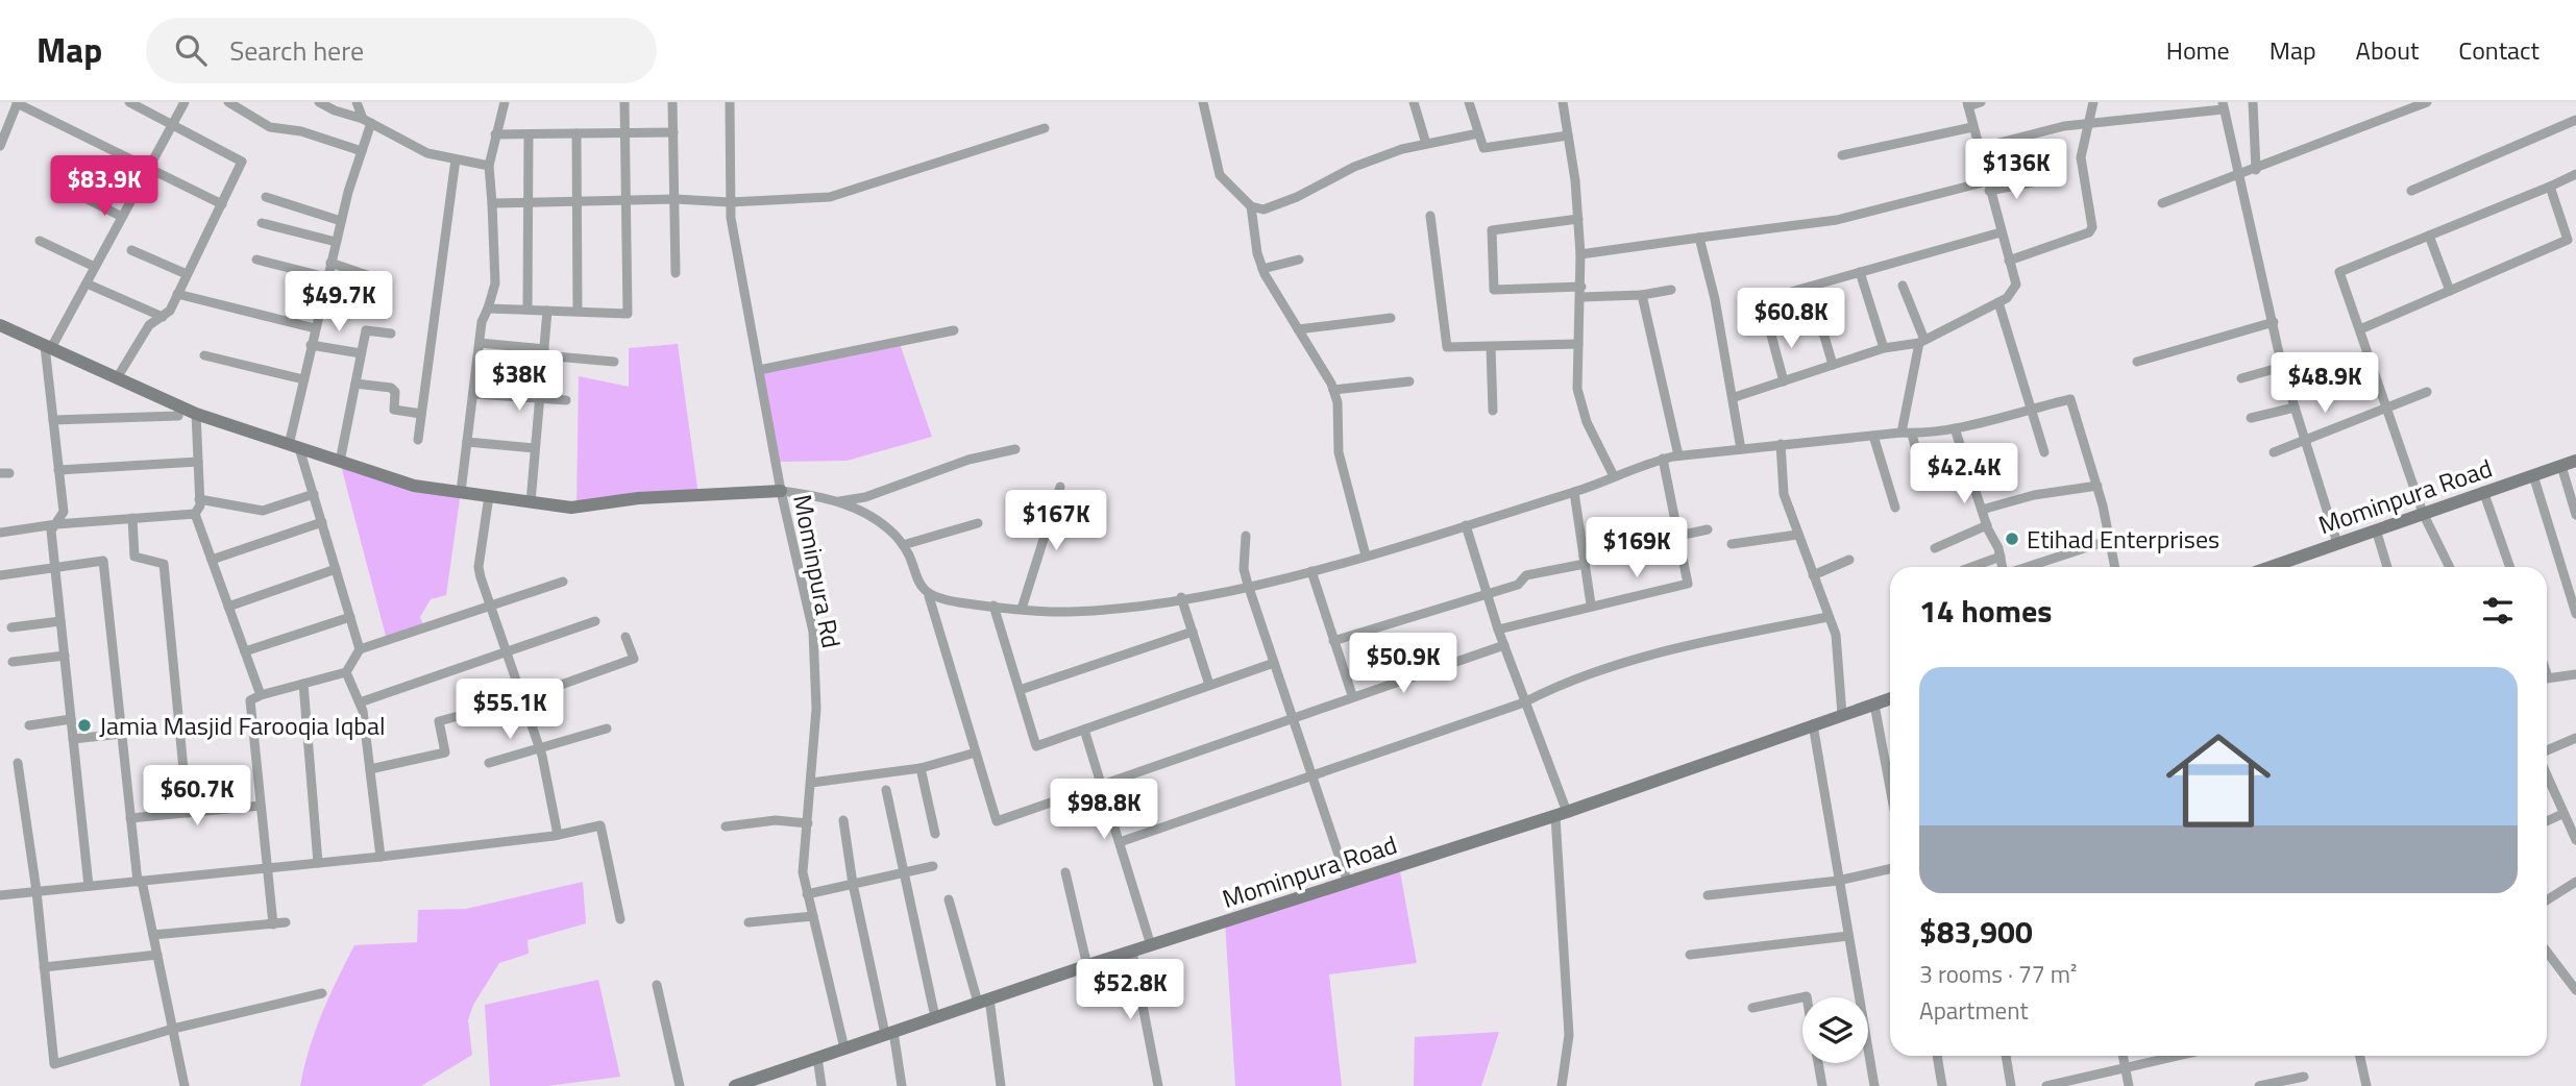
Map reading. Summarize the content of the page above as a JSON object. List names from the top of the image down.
{
  "streets": {
    "main road": ["Mominpura Road"],
    "street": ["Mominpura Rd"]
  },
  "crossings": [
    ["Mominpura Road", "Mominpura Rd"]
  ],
  "places": ["Etihad Enterprises", "Jamia Masjid Farooqia Iqbal"],
  "page": {
    "header": "Map",
    "search": "Search here",
    "nav": [
      "Home",
      "Map",
      "About",
      "Contact"
    ],
    "price": [
      "$136K",
      "$83.9K",
      "$49.7K",
      "$60.8K",
      "$38K",
      "$48.9K",
      "$42.4K",
      "$167K",
      "$169K",
      "$50.9K",
      "$55.1K",
      "$60.7K",
      "$98.8K",
      "$52.8K"
    ],
    "heading": "14 homes",
    "list": [
      {
        "name": "$83,900",
        "note": "3 rooms · 77 m² · Apartment"
      }
    ]
  }
}
